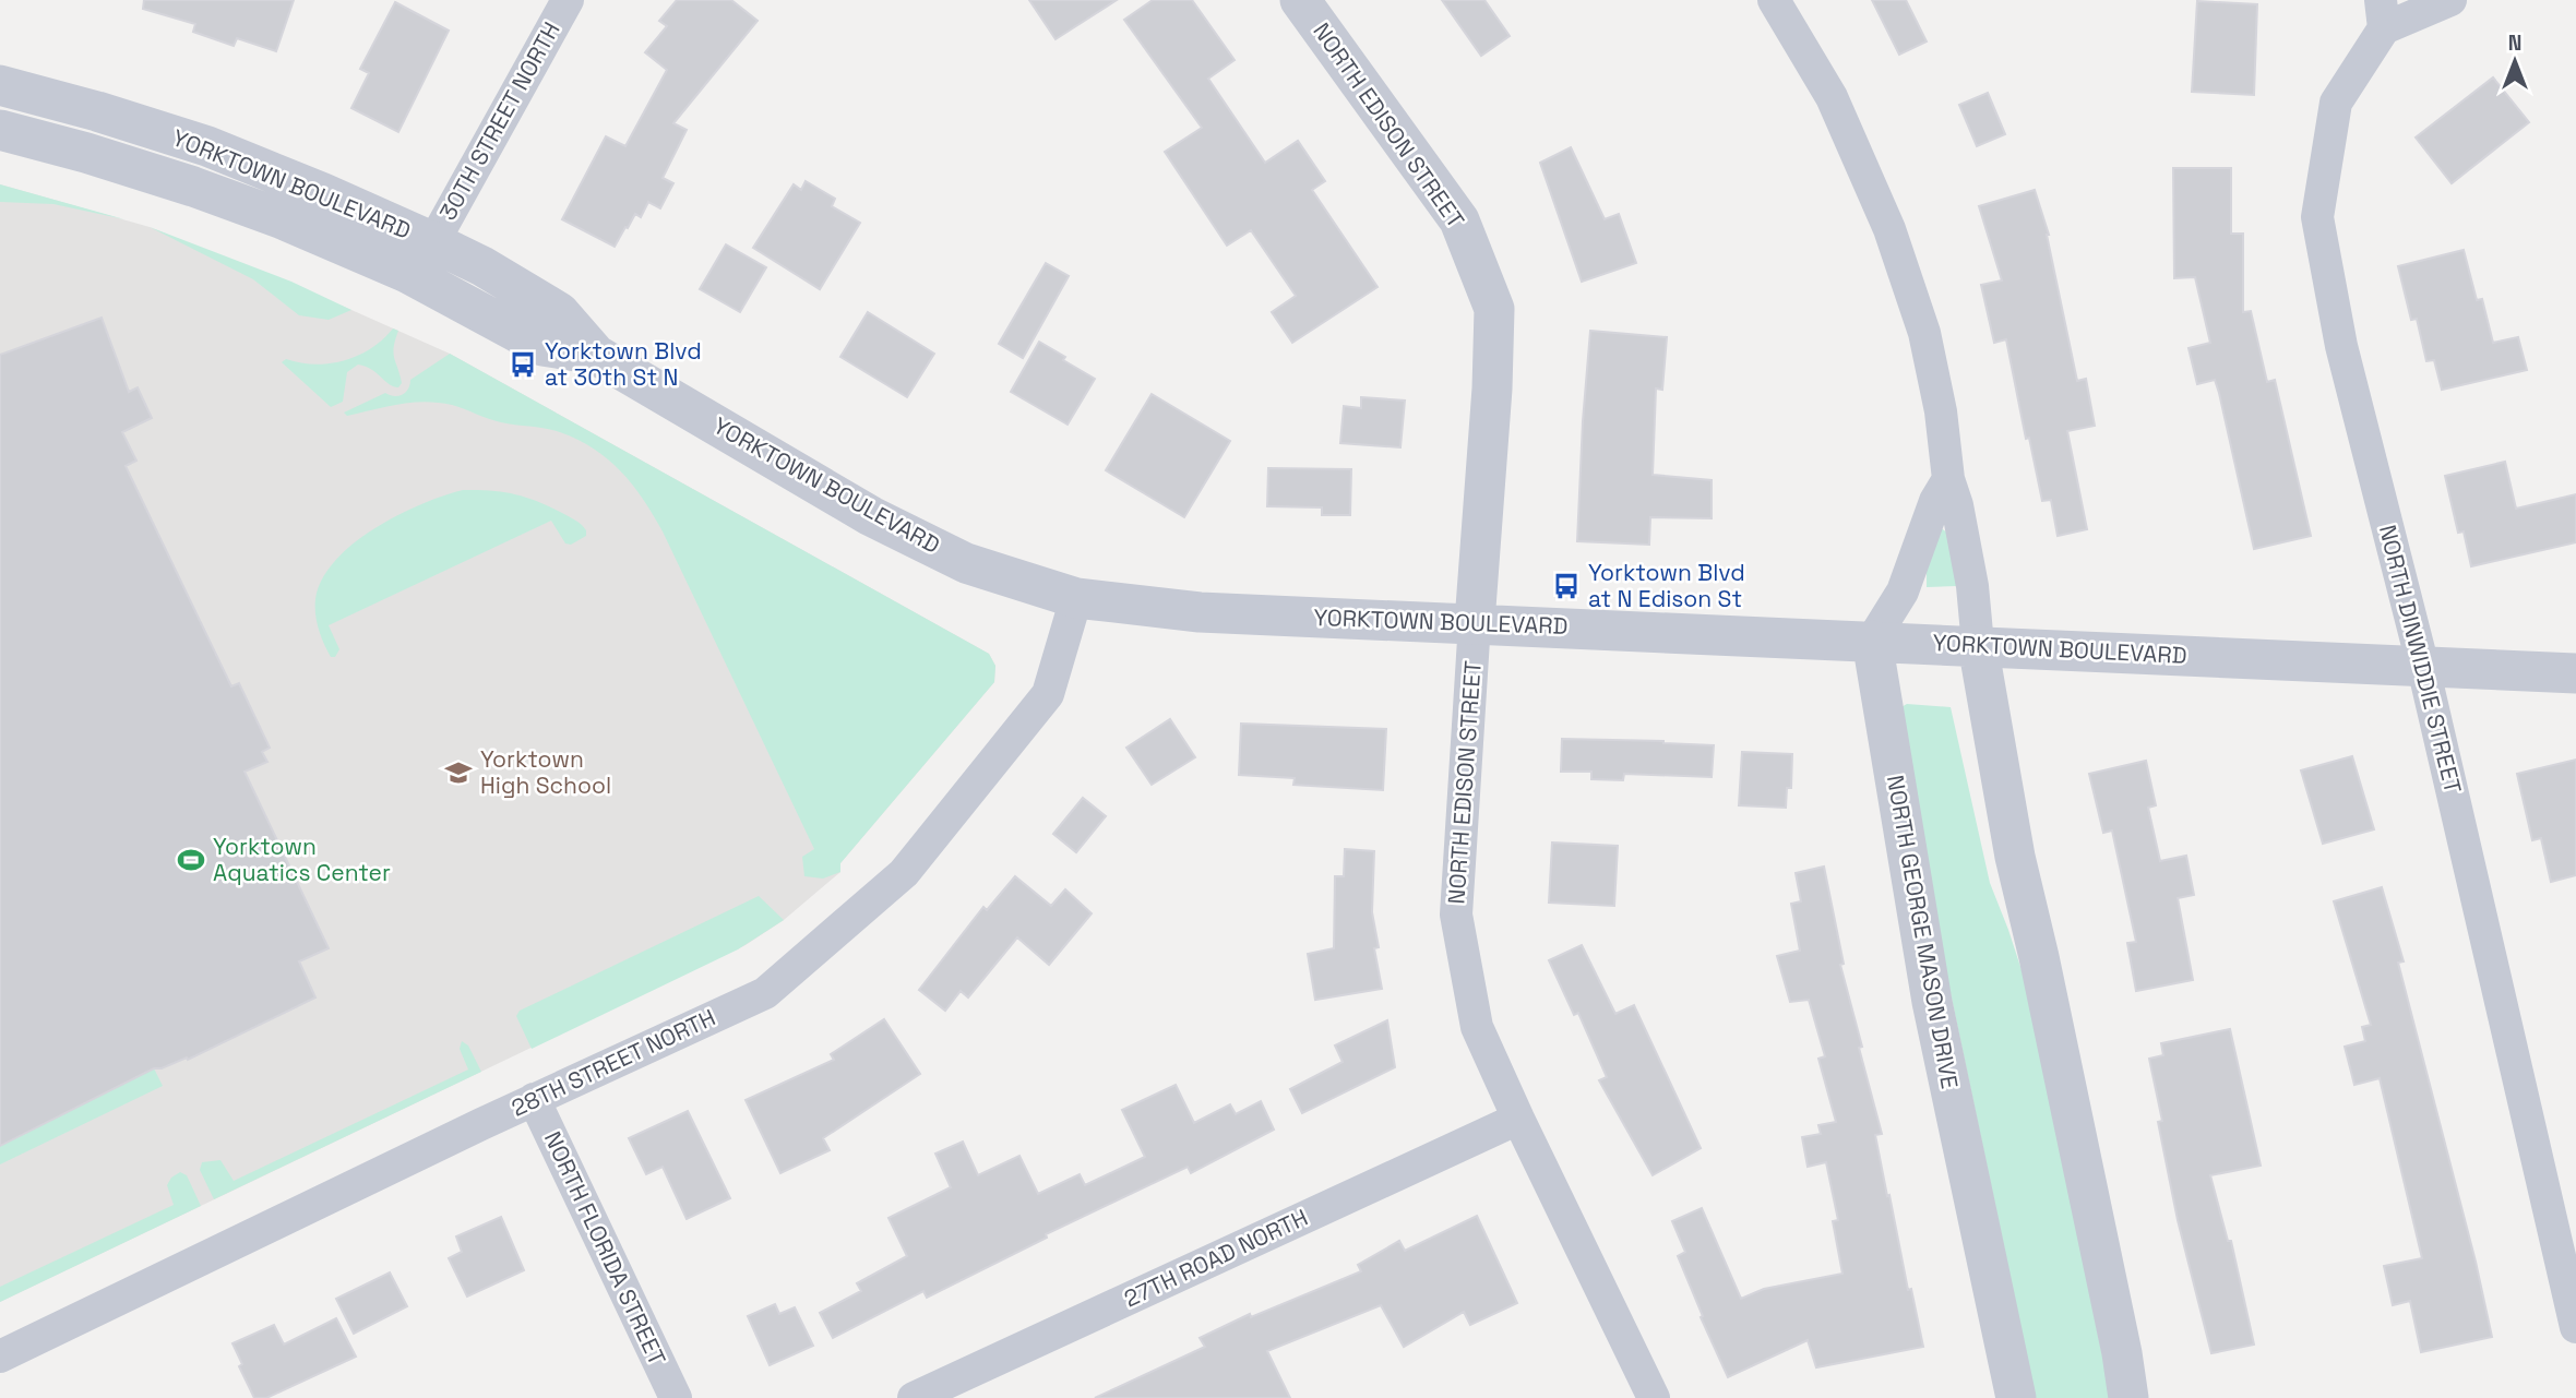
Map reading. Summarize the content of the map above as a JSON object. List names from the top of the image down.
{
  "streets": {
    "street": [
      "30TH STREET NORTH",
      "NORTH EDISON STREET",
      "YORKTOWN BOULEVARD",
      "NORTH DINWIDDIE STREET",
      "NORTH GEORGE MASON DRIVE",
      "28TH STREET NORTH",
      "NORTH FLORIDA STREET",
      "27TH ROAD NORTH"
    ]
  },
  "crossings": [
    ["30TH STREET NORTH", "YORKTOWN BOULEVARD"],
    ["NORTH EDISON STREET", "YORKTOWN BOULEVARD"],
    ["NORTH EDISON STREET", "27TH ROAD NORTH"],
    ["YORKTOWN BOULEVARD", "NORTH DINWIDDIE STREET"],
    ["YORKTOWN BOULEVARD", "NORTH GEORGE MASON DRIVE"],
    ["YORKTOWN BOULEVARD", "28TH STREET NORTH"],
    ["28TH STREET NORTH", "NORTH FLORIDA STREET"]
  ],
  "places": {
    "bus stop": ["Yorktown Blvd at 30th St N", "Yorktown Blvd at N Edison St"],
    "school or university": ["Yorktown High School"],
    "sports": ["Yorktown Aquatics Center"]
  },
  "north": "top"
}
